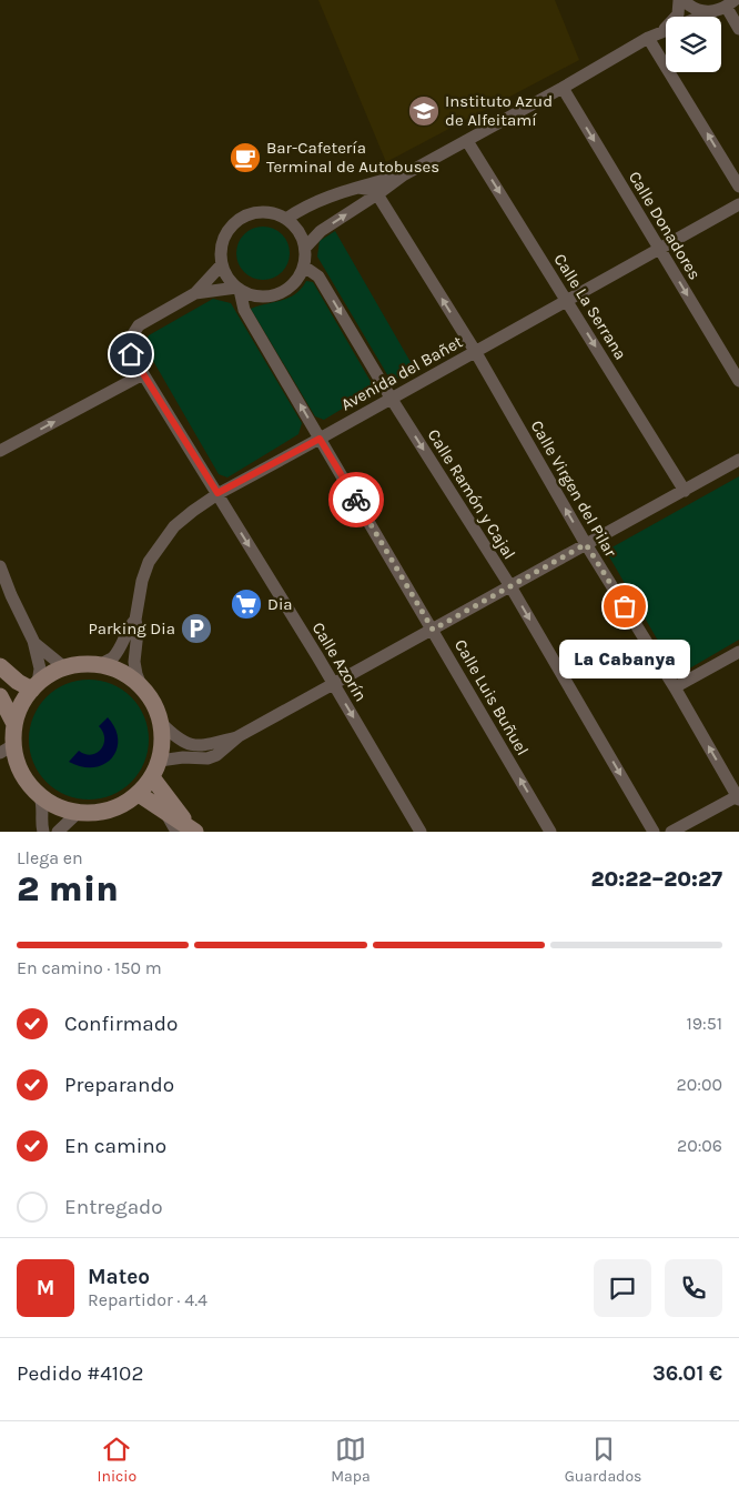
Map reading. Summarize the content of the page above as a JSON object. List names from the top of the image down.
{
  "streets": {
    "street": [
      "Calle Donadores",
      "Calle La Serrana",
      "Avenida del Bañet",
      "Calle Virgen del Pilar",
      "Calle Ramón y Cajal",
      "Calle Azorín",
      "Calle Luis Buñuel"
    ]
  },
  "crossings": [
    ["Calle Donadores", "Avenida del Bañet"],
    ["Calle La Serrana", "Avenida del Bañet"],
    ["Avenida del Bañet", "Calle Virgen del Pilar"],
    ["Avenida del Bañet", "Calle Ramón y Cajal"],
    ["Avenida del Bañet", "Calle Azorín"],
    ["Avenida del Bañet", "Calle Luis Buñuel"],
    ["Calle Ramón y Cajal", "Calle Luis Buñuel"]
  ],
  "one_way": [
    "Calle La Serrana",
    "Calle Virgen del Pilar",
    "Calle Ramón y Cajal",
    "Calle Azorín",
    "Calle Luis Buñuel"
  ],
  "places": {
    "school or university": ["Instituto Azud de Alfeitamí"],
    "cafe": ["Bar-Cafetería Terminal de Autobuses"],
    "supermarket": ["Dia"],
    "other": ["La Cabanya"],
    "parking": ["Parking Dia"]
  },
  "page": {
    "bubble": "La Cabanya",
    "heading": ["2 min", "Llega en", "20:22–20:27"],
    "panel": [
      "Mateo",
      "Repartidor · 4.4",
      "Pedido #4102",
      "36.01 €"
    ],
    "bar": "En camino · 150 m",
    "list": [
      ["Confirmado", "19:51"],
      ["Preparando", "20:00"],
      ["En camino", "20:06"],
      "Entregado"
    ],
    "round": "M",
    "tabs": ["Inicio", "Mapa", "Guardados"]
  }
}
